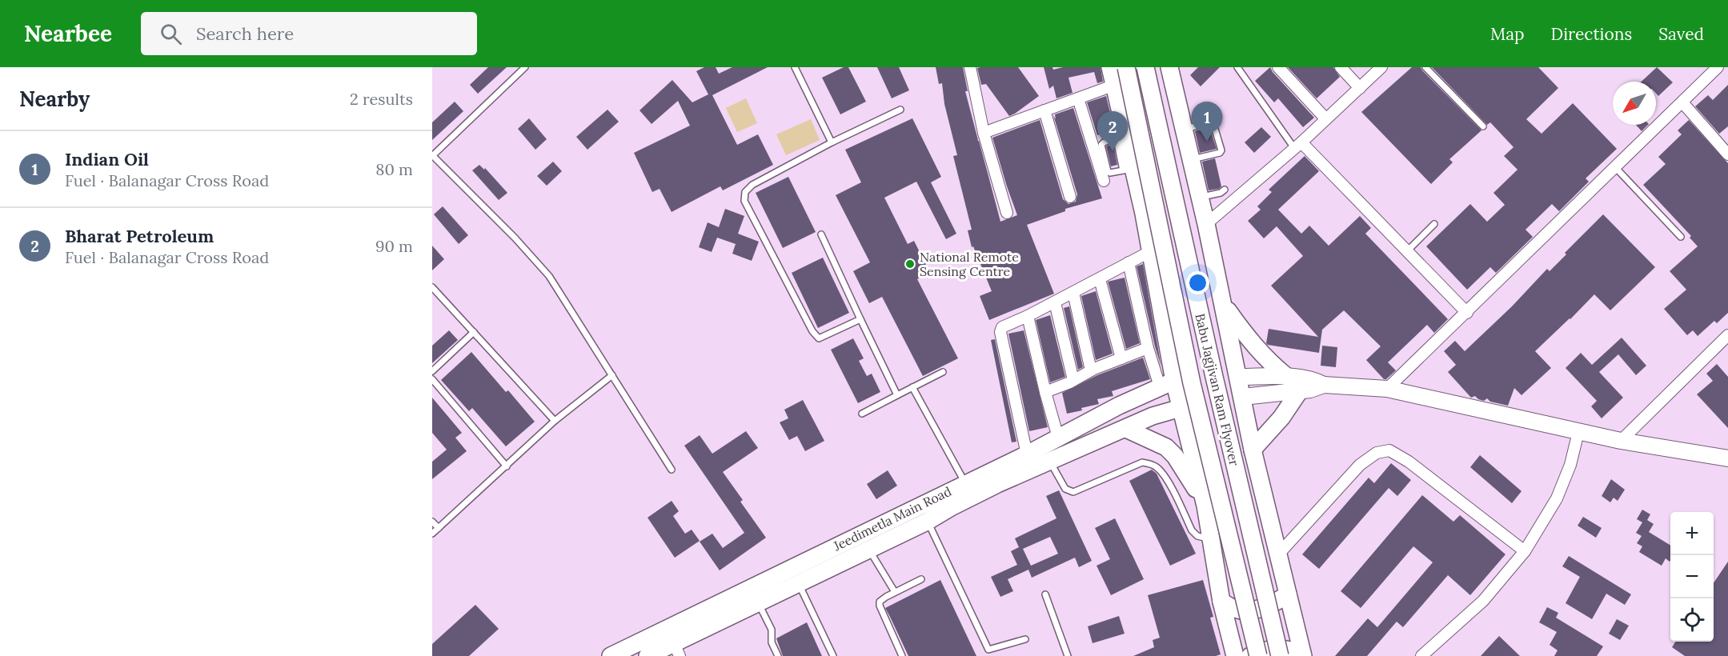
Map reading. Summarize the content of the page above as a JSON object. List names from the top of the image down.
{
  "streets": {
    "main road": ["Babu Jagjivan Ram Flyover", "Jeedimetla Main Road"]
  },
  "places": ["National Remote Sensing Centre"],
  "north": "bottom left",
  "page": {
    "header": "Nearbee",
    "search": "Search here",
    "nav": ["Map", "Directions", "Saved"],
    "heading": ["Nearby", "2 results"],
    "pins": ["1", "2"],
    "list": [
      {
        "mark": "1",
        "name": "Indian Oil",
        "note": "Fuel · Balanagar Cross Road",
        "value": "80 m"
      },
      {
        "mark": "2",
        "name": "Bharat Petroleum",
        "note": "Fuel · Balanagar Cross Road",
        "value": "90 m"
      }
    ],
    "map_buttons": ["+", "−"]
  }
}
